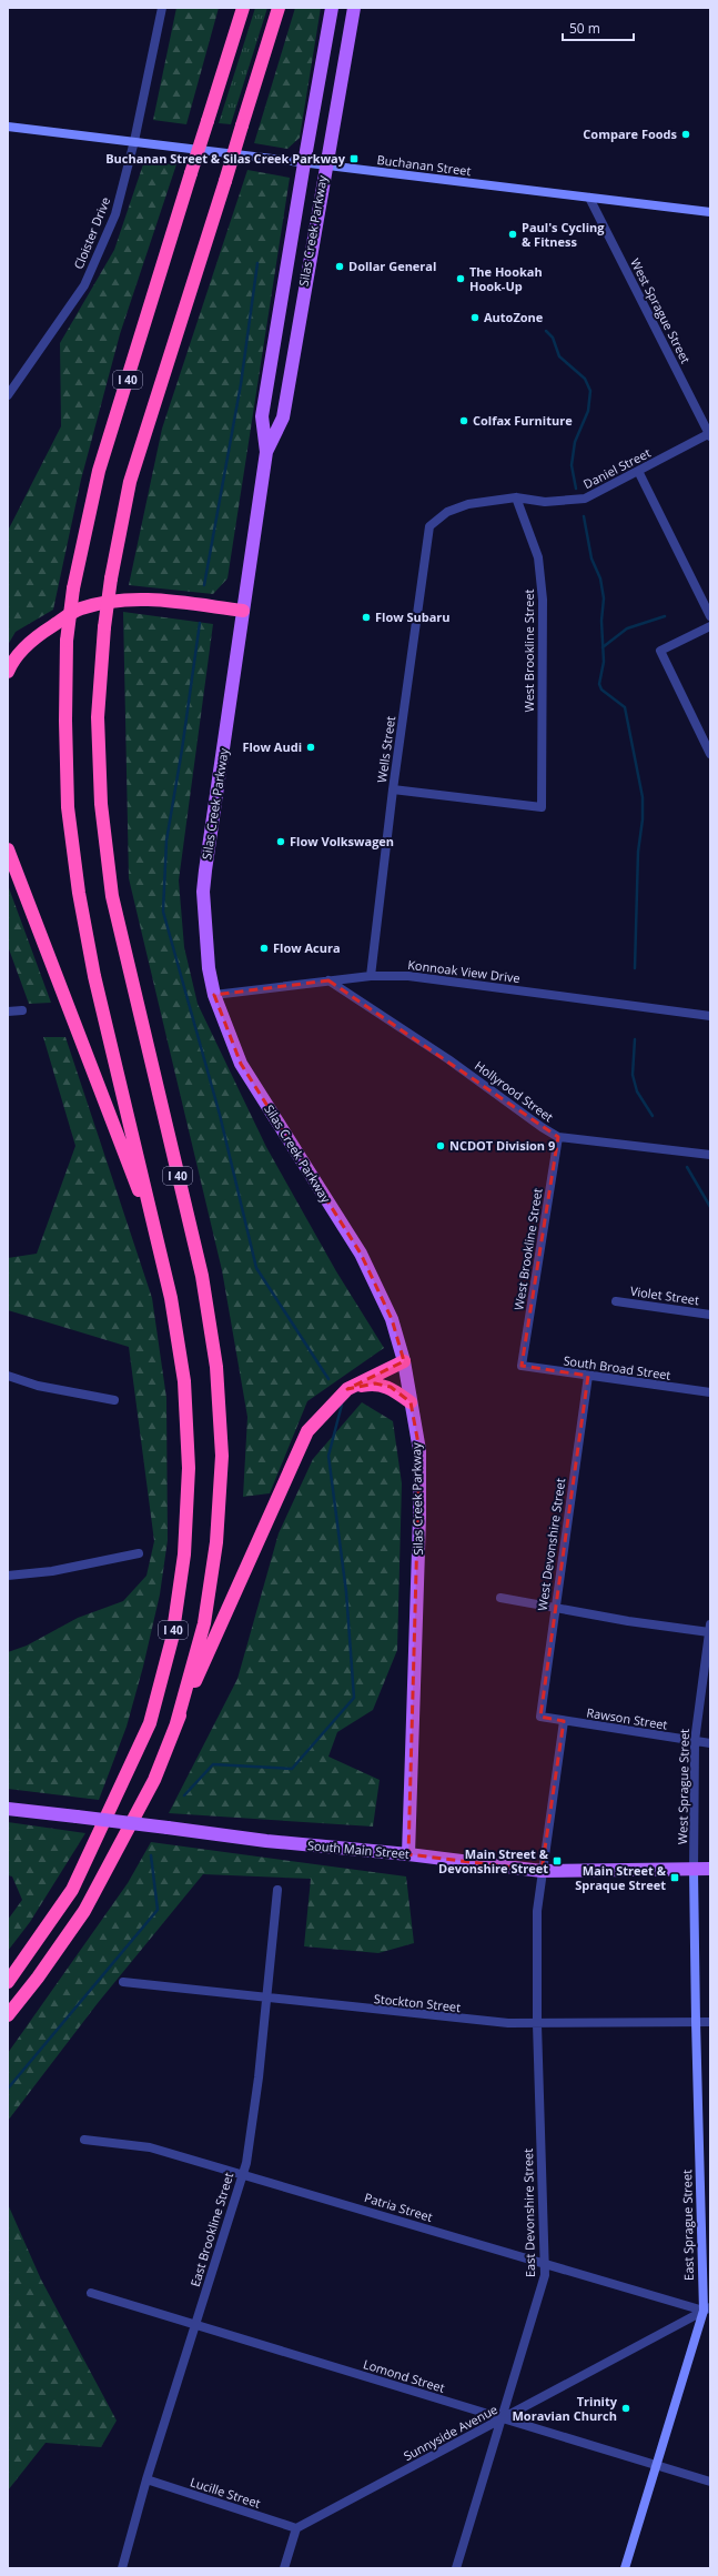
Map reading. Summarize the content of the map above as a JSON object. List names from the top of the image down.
{
  "streets": {
    "highway": ["I 40"],
    "main road": [
      "Buchanan Street",
      "Silas Creek Parkway",
      "South Main Street",
      "East Sprague Street"
    ],
    "street": [
      "Cloister Drive",
      "West Sprague Street",
      "Daniel Street",
      "West Brookline Street",
      "Wells Street",
      "Konnoak View Drive",
      "Hollyrood Street",
      "Violet Street",
      "South Broad Street",
      "West Devonshire Street",
      "Rawson Street",
      "Stockton Street",
      "Patria Street",
      "East Devonshire Street",
      "East Brookline Street",
      "Lomond Street",
      "Sunnyside Avenue",
      "Lucille Street"
    ]
  },
  "crossings": [
    ["Buchanan Street", "Silas Creek Parkway"],
    ["Buchanan Street", "Cloister Drive"],
    ["Buchanan Street", "West Sprague Street"],
    ["Silas Creek Parkway", "Konnoak View Drive"],
    ["Silas Creek Parkway", "South Main Street"],
    ["West Sprague Street", "Daniel Street"],
    ["West Sprague Street", "Rawson Street"],
    ["West Sprague Street", "South Main Street"],
    ["West Sprague Street", "East Sprague Street"],
    ["Daniel Street", "West Brookline Street"],
    ["Daniel Street", "Wells Street"],
    ["West Brookline Street", "Wells Street"],
    ["West Brookline Street", "Hollyrood Street"],
    ["West Brookline Street", "South Broad Street"],
    ["Wells Street", "Konnoak View Drive"],
    ["Konnoak View Drive", "Hollyrood Street"],
    ["South Broad Street", "West Devonshire Street"],
    ["West Devonshire Street", "Rawson Street"],
    ["South Main Street", "East Devonshire Street"],
    ["South Main Street", "East Sprague Street"],
    ["Stockton Street", "East Devonshire Street"],
    ["Stockton Street", "East Sprague Street"],
    ["Stockton Street", "East Brookline Street"],
    ["Patria Street", "East Devonshire Street"],
    ["Patria Street", "East Sprague Street"],
    ["Patria Street", "East Brookline Street"],
    ["Patria Street", "Sunnyside Avenue"],
    ["East Devonshire Street", "Lomond Street"],
    ["East Devonshire Street", "Sunnyside Avenue"],
    ["East Sprague Street", "Lomond Street"],
    ["East Sprague Street", "Sunnyside Avenue"],
    ["East Brookline Street", "Lomond Street"],
    ["East Brookline Street", "Lucille Street"],
    ["Lomond Street", "Sunnyside Avenue"],
    ["Sunnyside Avenue", "Lucille Street"]
  ],
  "places": {
    "other": [
      "Compare Foods",
      "Paul's Cycling & Fitness",
      "Dollar General",
      "The Hookah Hook-Up",
      "AutoZone",
      "Colfax Furniture",
      "Flow Subaru",
      "Flow Audi",
      "Flow Volkswagen",
      "Flow Acura",
      "NCDOT Division 9",
      "Trinity Moravian Church"
    ],
    "transit": ["Buchanan Street & Silas Creek Parkway", "Main Street & Devonshire Street", "Main Street & Spraque Street"]
  },
  "scale_bar": "50 m"
}
